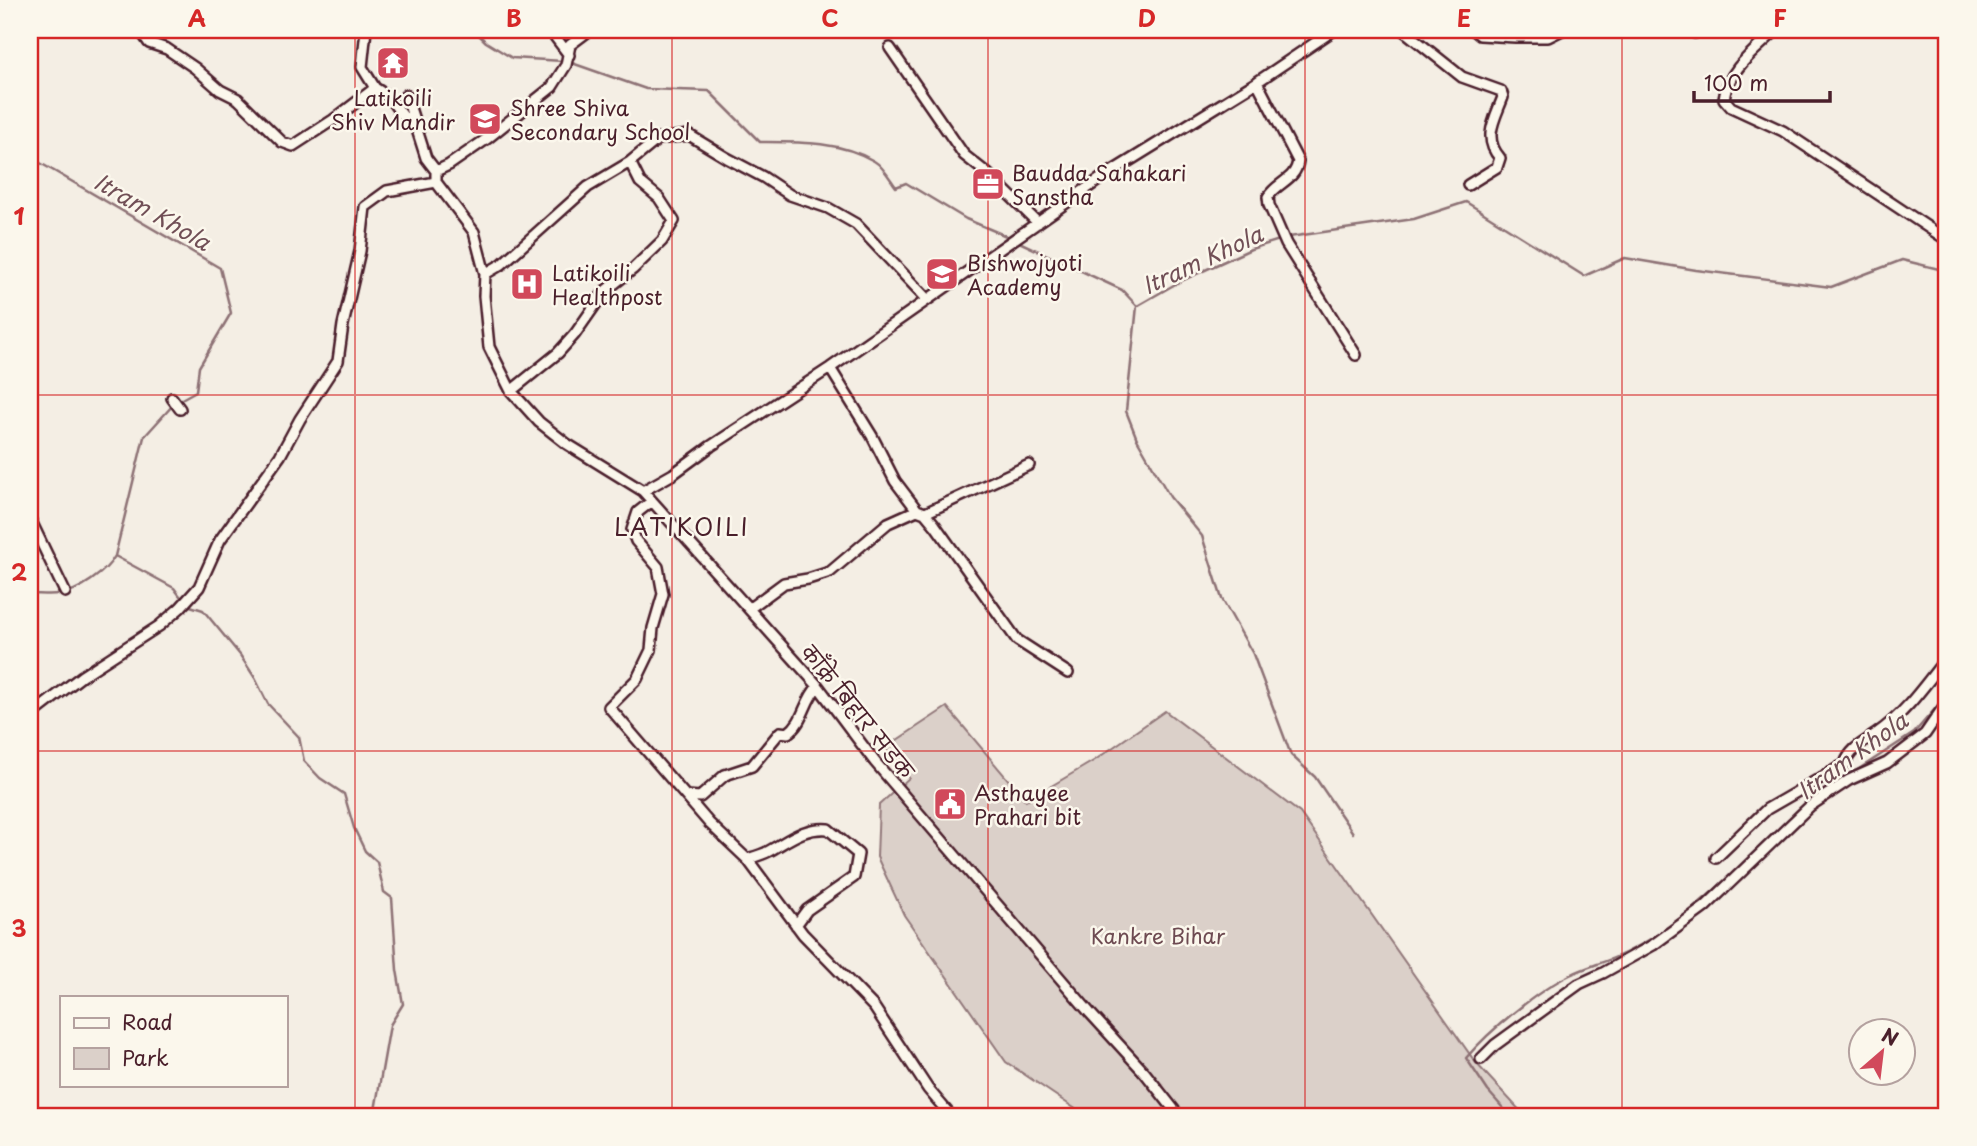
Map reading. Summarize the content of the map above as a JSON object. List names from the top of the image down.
{
  "streets": {
    "street": ["काँक्रे बिहार सडक"]
  },
  "districts": ["LATIKOILI"],
  "water": ["Itram Khola"],
  "parks": ["Kankre Bihar"],
  "places": {
    "temple": ["Latikoili Shiv Mandir"],
    "school or university": ["Shree Shiva Secondary School", "Bishwojyoti Academy"],
    "office": ["Baudda Sahakari Sanstha"],
    "hospital": ["Latikoili Healthpost"],
    "public building": ["Asthayee Prahari bit"]
  },
  "legend": ["Road", "Park"],
  "scale_bar": "100 m",
  "north": "top right",
  "grid": {
    "columns": [
      "A",
      "B",
      "C",
      "D",
      "E",
      "F"
    ],
    "rows": ["1", "2", "3"]
  }
}
